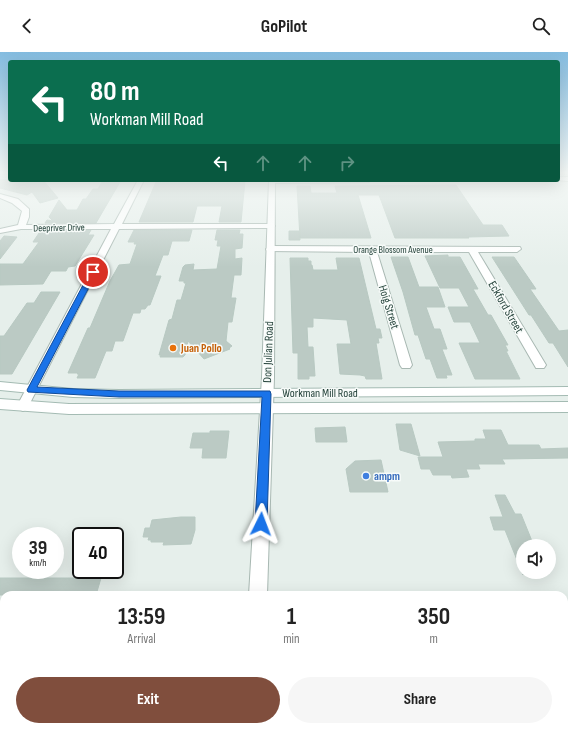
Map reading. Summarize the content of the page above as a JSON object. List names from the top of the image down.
{
  "streets": {
    "street": [
      "Deepriver Drive",
      "Orange Blossom Avenue",
      "Hoig Street",
      "Eckford Street",
      "Don Julian Road",
      "Workman Mill Road"
    ]
  },
  "crossings": [
    ["Orange Blossom Avenue", "Hoig Street"],
    ["Orange Blossom Avenue", "Eckford Street"],
    ["Orange Blossom Avenue", "Don Julian Road"],
    ["Don Julian Road", "Workman Mill Road"]
  ],
  "places": ["Juan Pollo", "ampm"],
  "page": {
    "header": "GoPilot",
    "turn": ["80 m", "Workman Mill Road"],
    "speed": "39 km/h",
    "limit": "40",
    "eta": [
      "13:59",
      "Arrival",
      "1",
      "min",
      "350",
      "m"
    ],
    "buttons": ["Exit", "Share"]
  }
}
